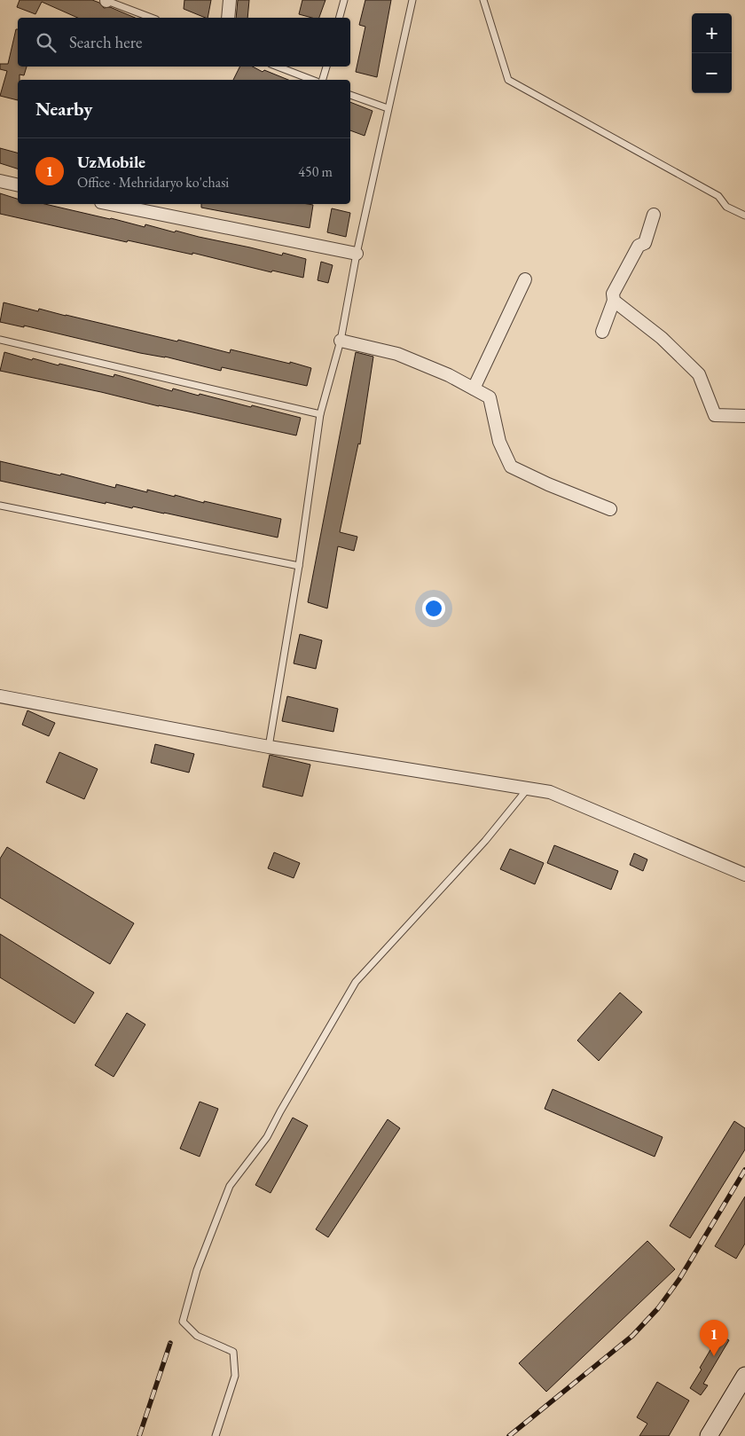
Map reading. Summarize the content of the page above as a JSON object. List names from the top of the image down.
{
  "page": {
    "map_buttons": ["+", "−"],
    "search": "Search here",
    "heading": "Nearby",
    "list": [
      {
        "mark": "1",
        "name": "UzMobile",
        "note": "Office · Мehridaryo ko'chasi",
        "value": "450 m"
      }
    ],
    "pins": "1"
  }
}
